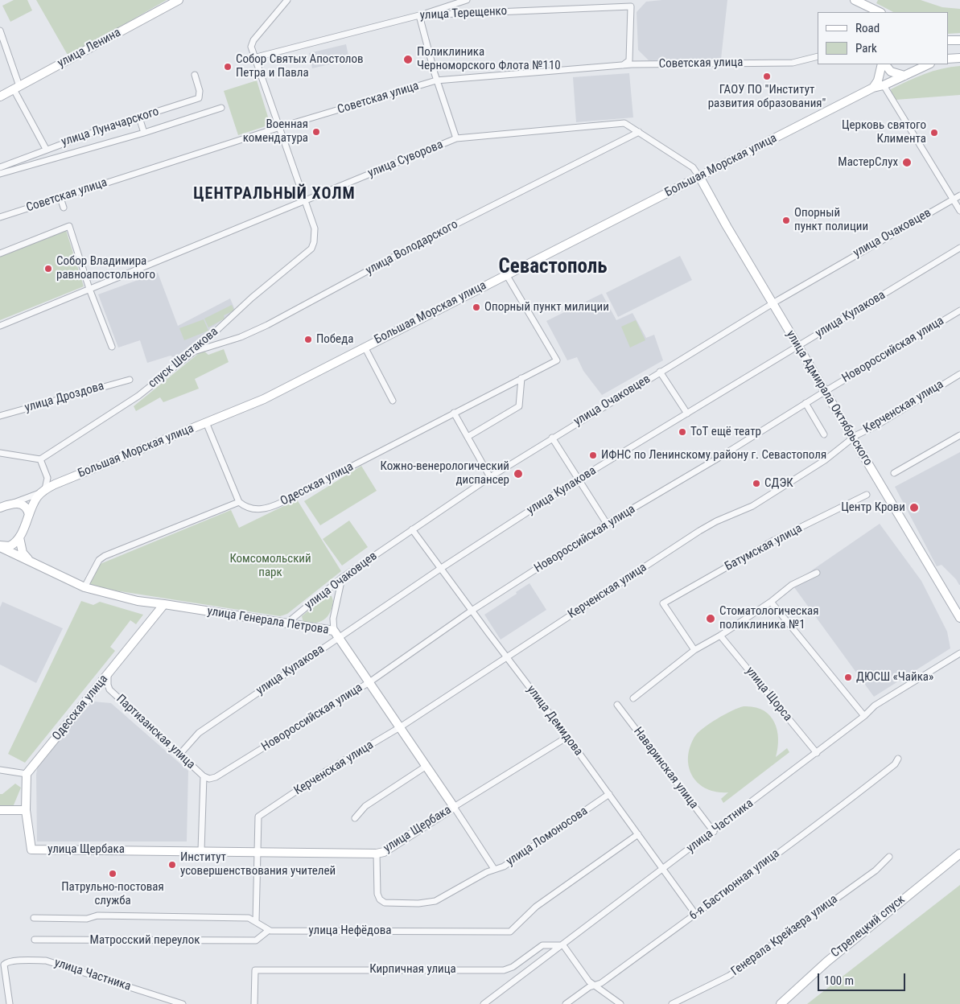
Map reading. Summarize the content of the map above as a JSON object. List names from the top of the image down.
{
  "streets": {
    "main road": [
      "улица Ленина",
      "Большая Морская улица",
      "улица Адмирала Октябрьского",
      "Одесская улица",
      "улица Генерала Петрова",
      "улица Щербака",
      "Стрелецкий спуск"
    ],
    "street": [
      "улица Терещенко",
      "Советская улица",
      "улица Луначарского",
      "улица Суворова",
      "улица Очаковцев",
      "улица Володарского",
      "улица Кулакова",
      "Новороссийская улица",
      "спуск Шестакова",
      "улица Дроздова",
      "Керченская улица",
      "Батумская улица",
      "улица Щорса",
      "улица Демидова",
      "Партизанская улица",
      "Наваринская улица",
      "улица Частника",
      "улица Ломоносова",
      "6-я Бастионная улица",
      "улица Нефёдова",
      "Генерала Крейзера улица",
      "Матросский переулок",
      "Кирпичная улица"
    ]
  },
  "crossings": [
    ["улица Терещенко", "Советская улица"],
    ["улица Суворова", "Большая Морская улица"],
    ["улица Суворова", "улица Володарского"],
    ["улица Суворова", "спуск Шестакова"],
    ["улица Суворова", "улица Адмирала Октябрьского"],
    ["Большая Морская улица", "улица Адмирала Октябрьского"],
    ["Большая Морская улица", "Одесская улица"],
    ["улица Очаковцев", "улица Адмирала Октябрьского"],
    ["улица Очаковцев", "улица Генерала Петрова"],
    ["улица Очаковцев", "улица Демидова"],
    ["улица Володарского", "спуск Шестакова"],
    ["улица Кулакова", "улица Адмирала Октябрьского"],
    ["улица Кулакова", "улица Генерала Петрова"],
    ["улица Кулакова", "улица Демидова"],
    ["улица Кулакова", "Партизанская улица"],
    ["Новороссийская улица", "улица Адмирала Октябрьского"],
    ["Новороссийская улица", "улица Генерала Петрова"],
    ["Новороссийская улица", "улица Демидова"],
    ["Новороссийская улица", "Партизанская улица"],
    ["улица Адмирала Октябрьского", "Керченская улица"],
    ["Керченская улица", "улица Генерала Петрова"],
    ["Керченская улица", "улица Демидова"],
    ["Керченская улица", "улица Щербака"],
    ["Одесская улица", "улица Генерала Петрова"],
    ["Одесская улица", "Партизанская улица"],
    ["улица Генерала Петрова", "улица Щербака"],
    ["улица Генерала Петрова", "улица Ломоносова"],
    ["улица Щорса", "улица Частника"],
    ["улица Демидова", "улица Частника"],
    ["улица Демидова", "улица Щербака"],
    ["улица Демидова", "улица Ломоносова"],
    ["улица Демидова", "6-я Бастионная улица"],
    ["улица Демидова", "улица Нефёдова"],
    ["Наваринская улица", "улица Частника"],
    ["улица Частника", "Кирпичная улица"],
    ["улица Щербака", "улица Ломоносова"],
    ["улица Нефёдова", "Матросский переулок"]
  ],
  "districts": ["ЦЕНТРАЛЬНЫЙ ХОЛМ", "Севастополь"],
  "parks": ["Комсомольский парк"],
  "places": [
    "Поликлиника Черноморского Флота №110",
    "Собор Святых Апостолов Петра и Павла",
    "ГАОУ ПО \"Институт развития образования\"",
    "Военная комендатура",
    "Церковь святого Климента",
    "МастерСлух",
    "Опорный пункт полиции",
    "Собор Владимира равноапостольного",
    "Опорный пункт милиции",
    "Победа",
    "ТоТ ещё театр",
    "ИФНС по Ленинскому району г. Севастополя",
    "Кожно-венерологический диспансер",
    "СДЭК",
    "Центр Крови",
    "Стоматологическая поликлиника №1",
    "ДЮСШ «Чайка»",
    "Институт усовершенствования учителей",
    "Патрульно-постовая служба"
  ],
  "legend": ["Road", "Park"],
  "scale_bar": "100 m"
}
